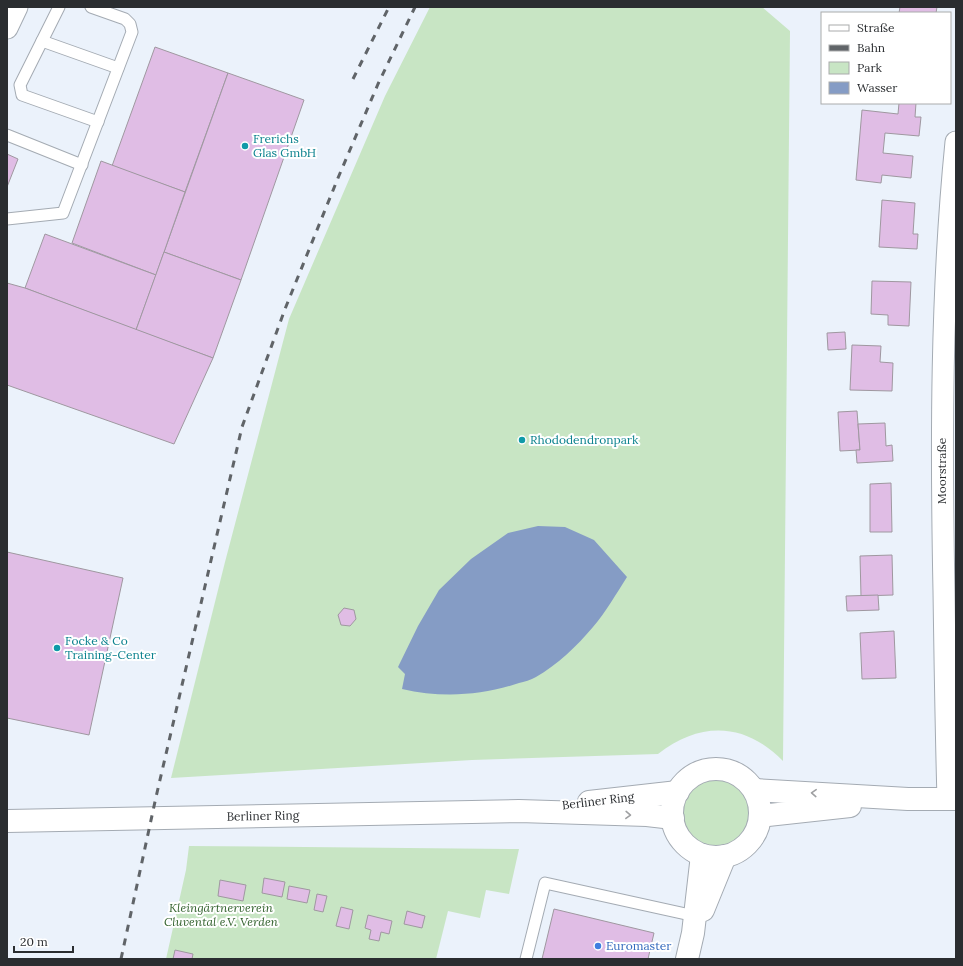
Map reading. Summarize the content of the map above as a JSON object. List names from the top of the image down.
{
  "streets": {
    "street": ["Moorstraße", "Berliner Ring"]
  },
  "parks": ["Kleingärtnerverein Cluvental e.V. Verden"],
  "places": [
    "Frerichs Glas GmbH",
    "Rhododendronpark",
    "Focke & Co Training-Center",
    "Euromaster"
  ],
  "legend": [
    "Straße",
    "Bahn",
    "Park",
    "Wasser"
  ],
  "scale_bar": "20 m"
}
